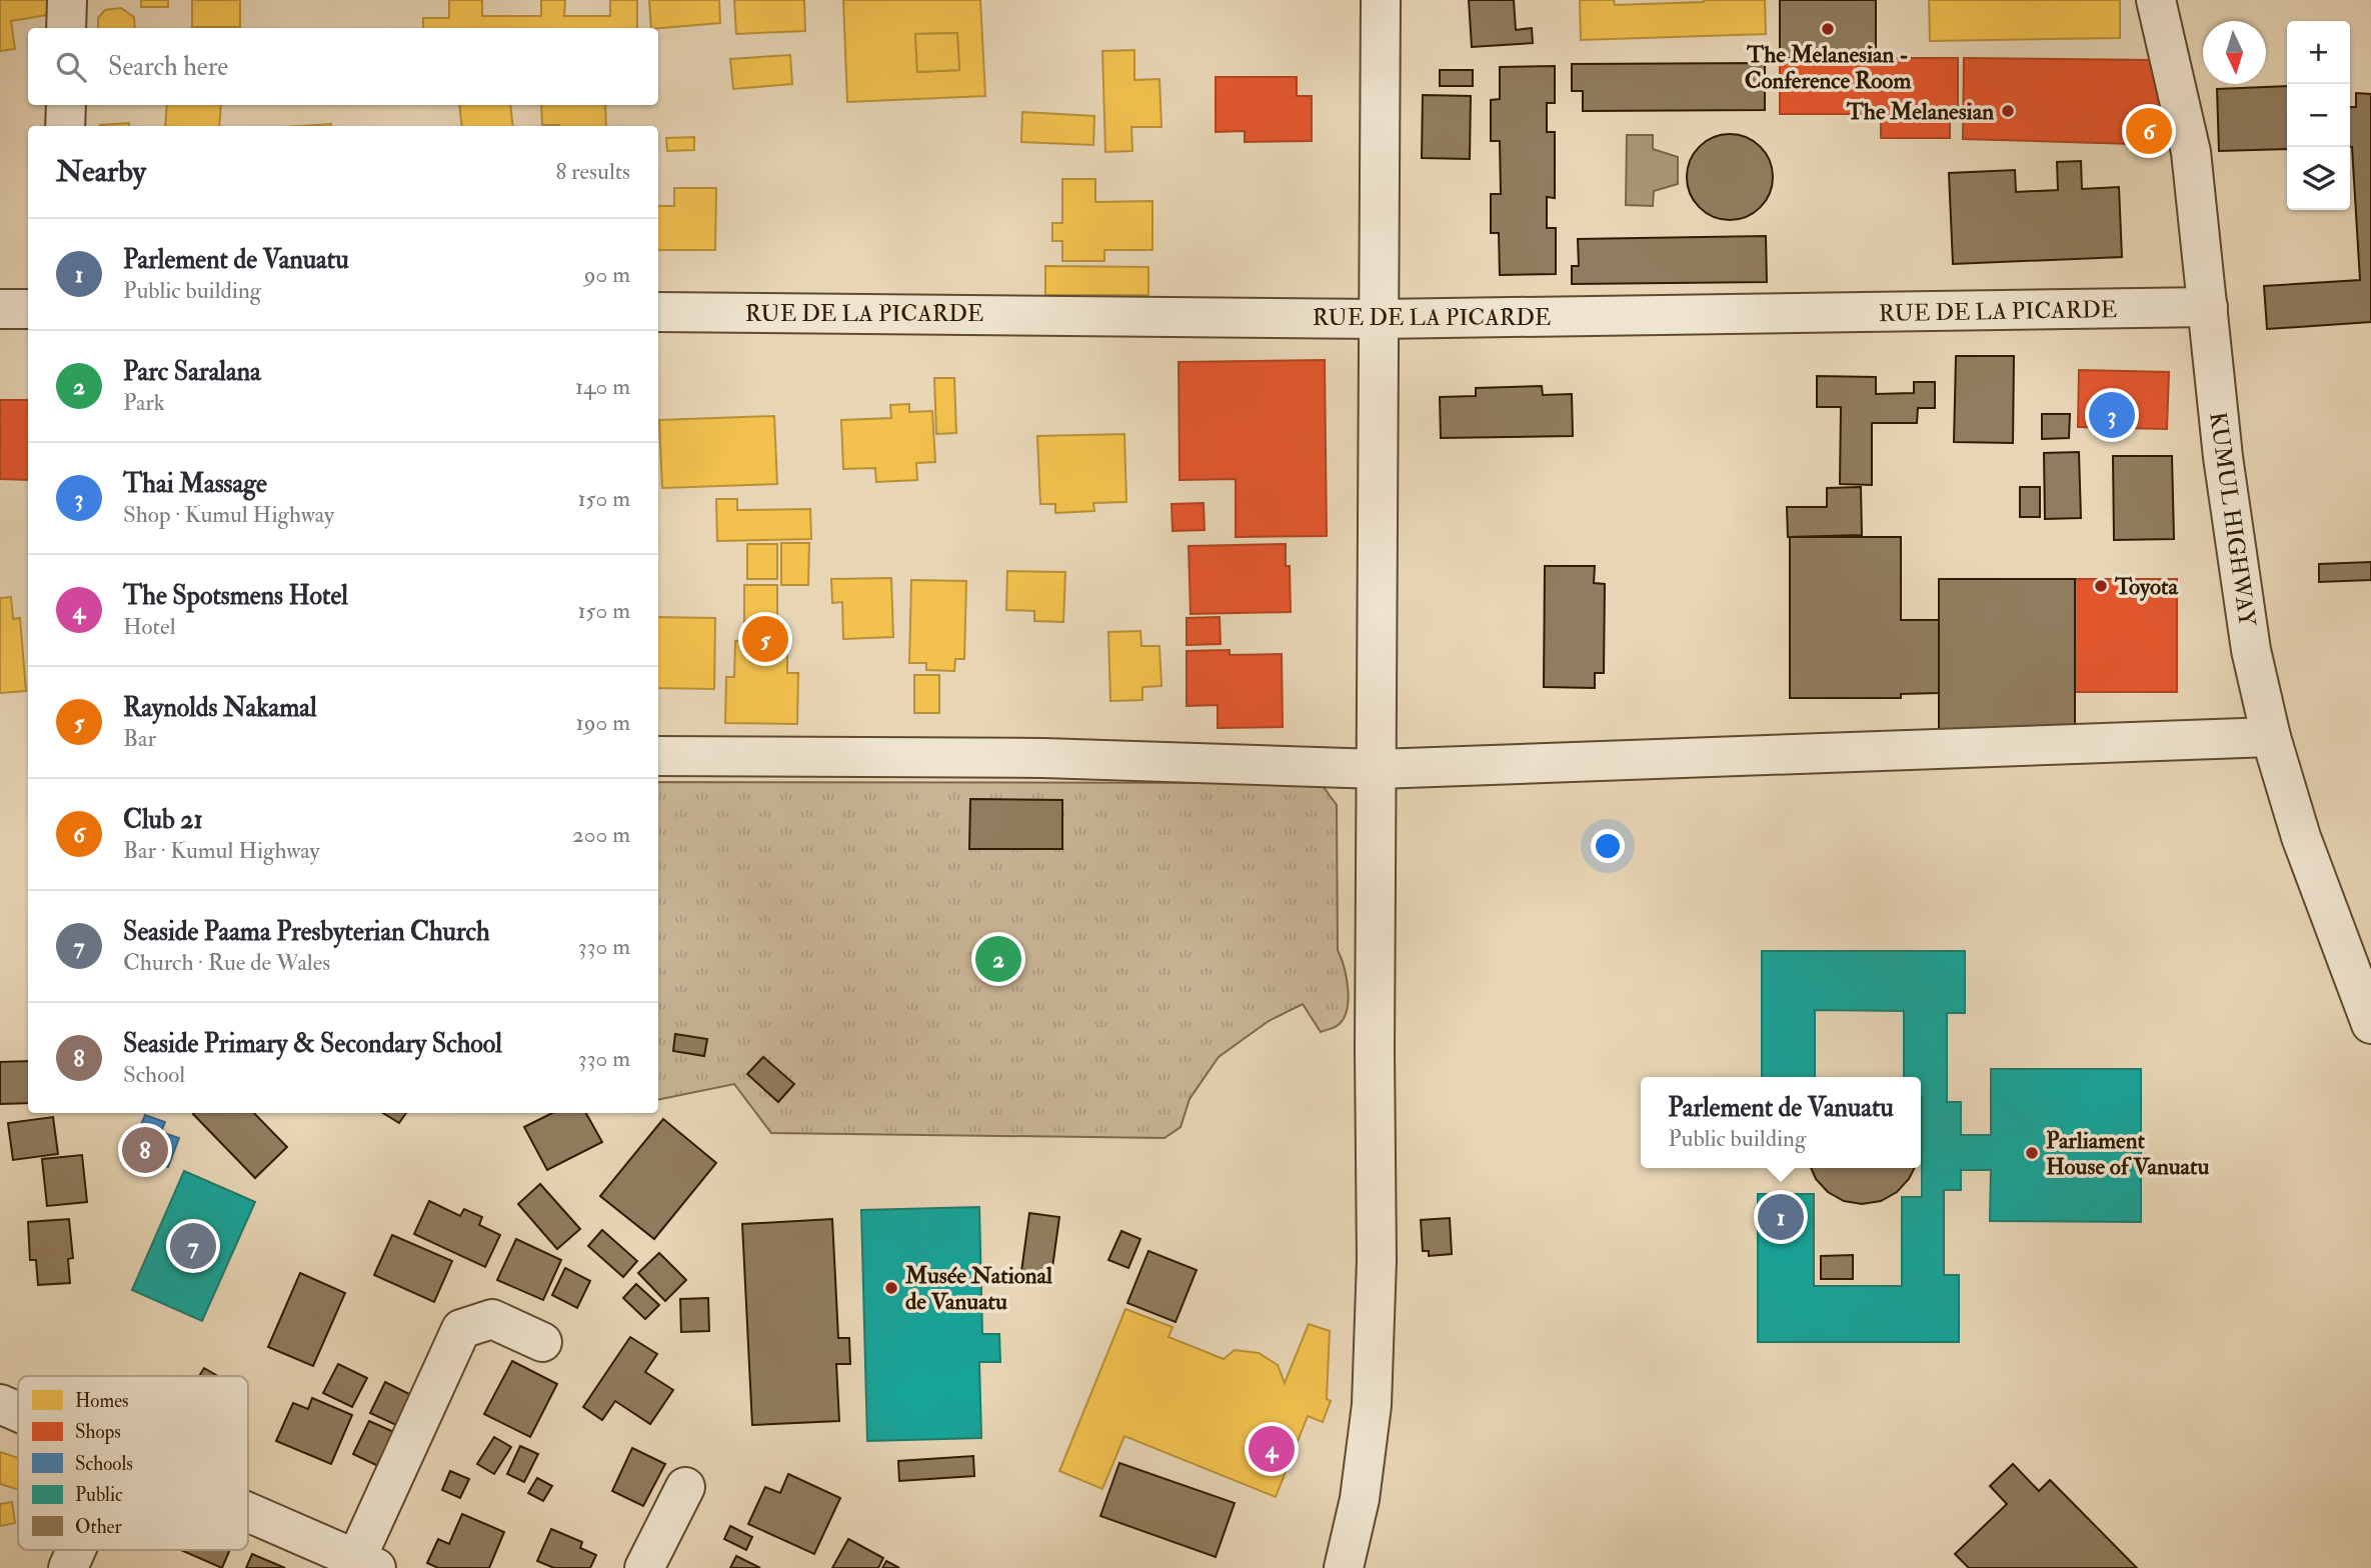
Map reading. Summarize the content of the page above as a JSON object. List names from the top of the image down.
{
  "streets": {
    "street": ["RUE DE LA PICARDE", "KUMUL HIGHWAY"]
  },
  "crossings": [
    ["RUE DE LA PICARDE", "KUMUL HIGHWAY"]
  ],
  "places": [
    "The Melanesian - Conference Room",
    "The Melanesian",
    "Toyota",
    "Parliament House of Vanuatu",
    "Musée National de Vanuatu"
  ],
  "legend": [
    "Homes",
    "Shops",
    "Schools",
    "Public",
    "Other"
  ],
  "north": "bottom",
  "page": {
    "map_buttons": ["+", "−"],
    "search": "Search here",
    "pins": [
      "6",
      "3",
      "5",
      "2",
      "8",
      "1",
      "7",
      "4"
    ],
    "heading": ["Nearby", "8 results"],
    "list": [
      {
        "mark": "1",
        "name": "Parlement de Vanuatu",
        "note": "Public building",
        "value": "90 m"
      },
      {
        "mark": "2",
        "name": "Parc Saralana",
        "note": "Park",
        "value": "140 m"
      },
      {
        "mark": "3",
        "name": "Thai Massage",
        "note": "Shop · Kumul Highway",
        "value": "150 m"
      },
      {
        "mark": "4",
        "name": "The Spotsmens Hotel",
        "note": "Hotel",
        "value": "150 m"
      },
      {
        "mark": "5",
        "name": "Raynolds Nakamal",
        "note": "Bar",
        "value": "190 m"
      },
      {
        "mark": "6",
        "name": "Club 21",
        "note": "Bar · Kumul Highway",
        "value": "200 m"
      },
      {
        "mark": "7",
        "name": "Seaside Paama Presbyterian Church",
        "note": "Church · Rue de Wales",
        "value": "330 m"
      },
      {
        "mark": "8",
        "name": "Seaside Primary & Secondary School",
        "note": "School",
        "value": "330 m"
      }
    ],
    "popup": ["Parlement de Vanuatu", "Public building"]
  }
}
